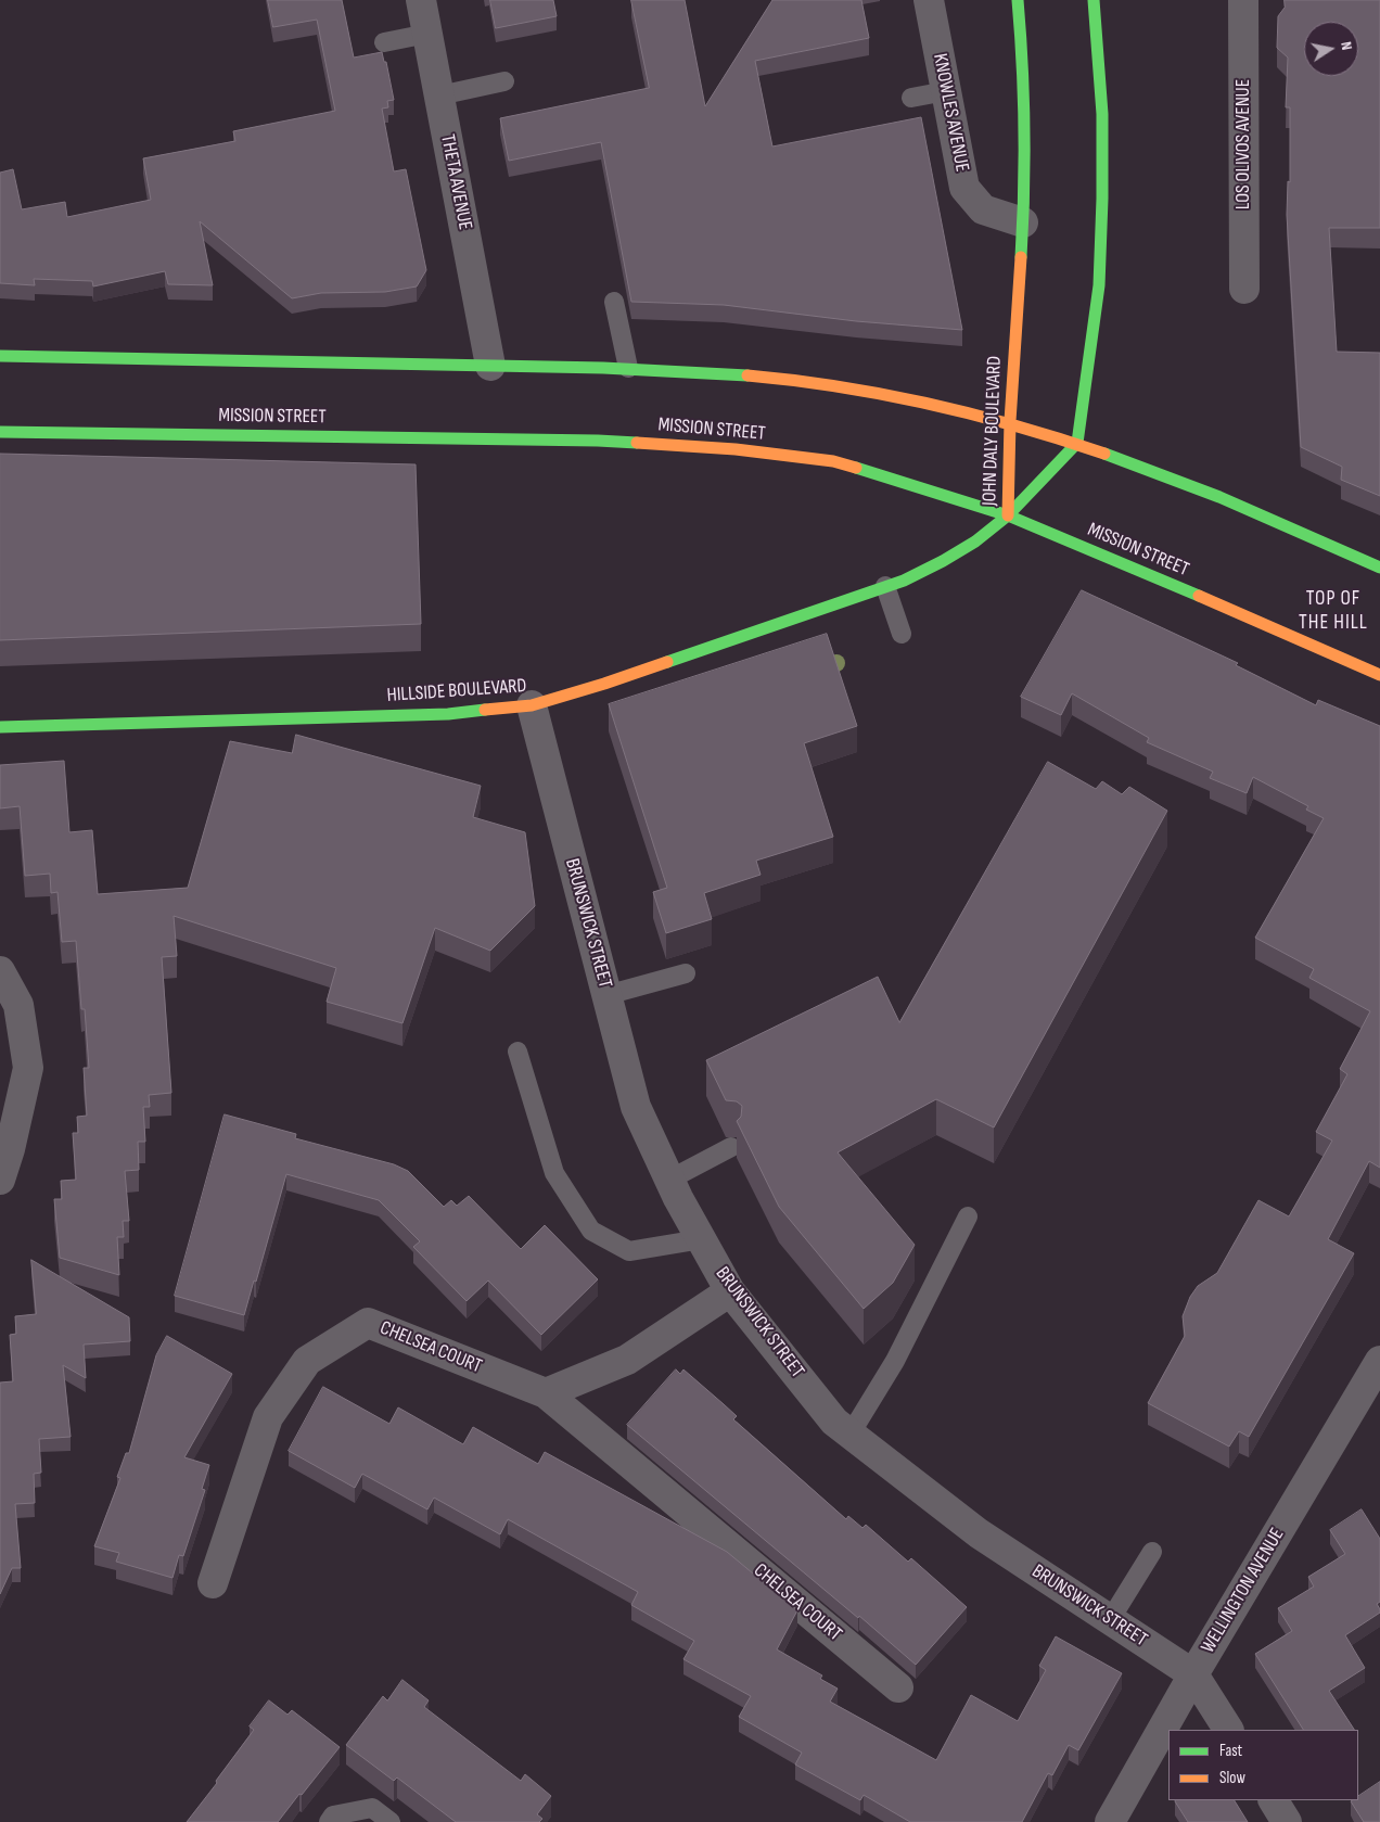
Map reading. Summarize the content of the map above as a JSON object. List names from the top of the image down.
{
  "streets": {
    "main road": ["MISSION STREET", "JOHN DALY BOULEVARD", "HILLSIDE BOULEVARD"],
    "street": [
      "KNOWLES AVENUE",
      "LOS OLIVOS AVENUE",
      "THETA AVENUE",
      "BRUNSWICK STREET",
      "CHELSEA COURT",
      "WELLINGTON AVENUE"
    ]
  },
  "crossings": [
    ["KNOWLES AVENUE", "JOHN DALY BOULEVARD"],
    ["MISSION STREET", "JOHN DALY BOULEVARD"],
    ["MISSION STREET", "HILLSIDE BOULEVARD"],
    ["JOHN DALY BOULEVARD", "HILLSIDE BOULEVARD"],
    ["HILLSIDE BOULEVARD", "BRUNSWICK STREET"],
    ["BRUNSWICK STREET", "WELLINGTON AVENUE"]
  ],
  "districts": ["TOP OF THE HILL"],
  "legend": ["Fast", "Slow"],
  "north": "right"
}
